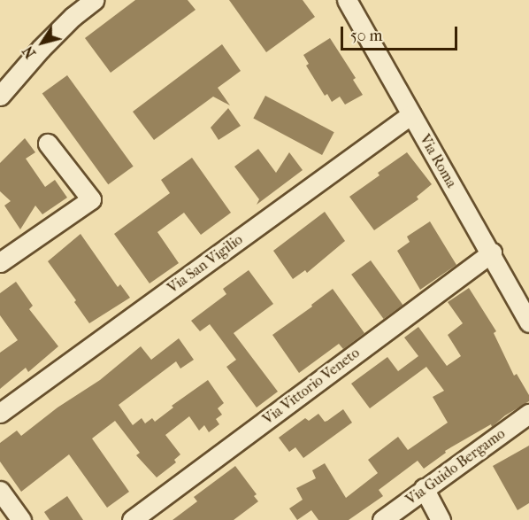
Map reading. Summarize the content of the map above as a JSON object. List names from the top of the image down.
{
  "streets": {
    "street": [
      "Via Roma",
      "Via San Vigilio",
      "Via Vittorio Veneto",
      "Via Guido Bergamo"
    ]
  },
  "crossings": [
    ["Via Roma", "Via San Vigilio"],
    ["Via Roma", "Via Vittorio Veneto"]
  ],
  "scale_bar": "50 m",
  "north": "bottom left"
}
